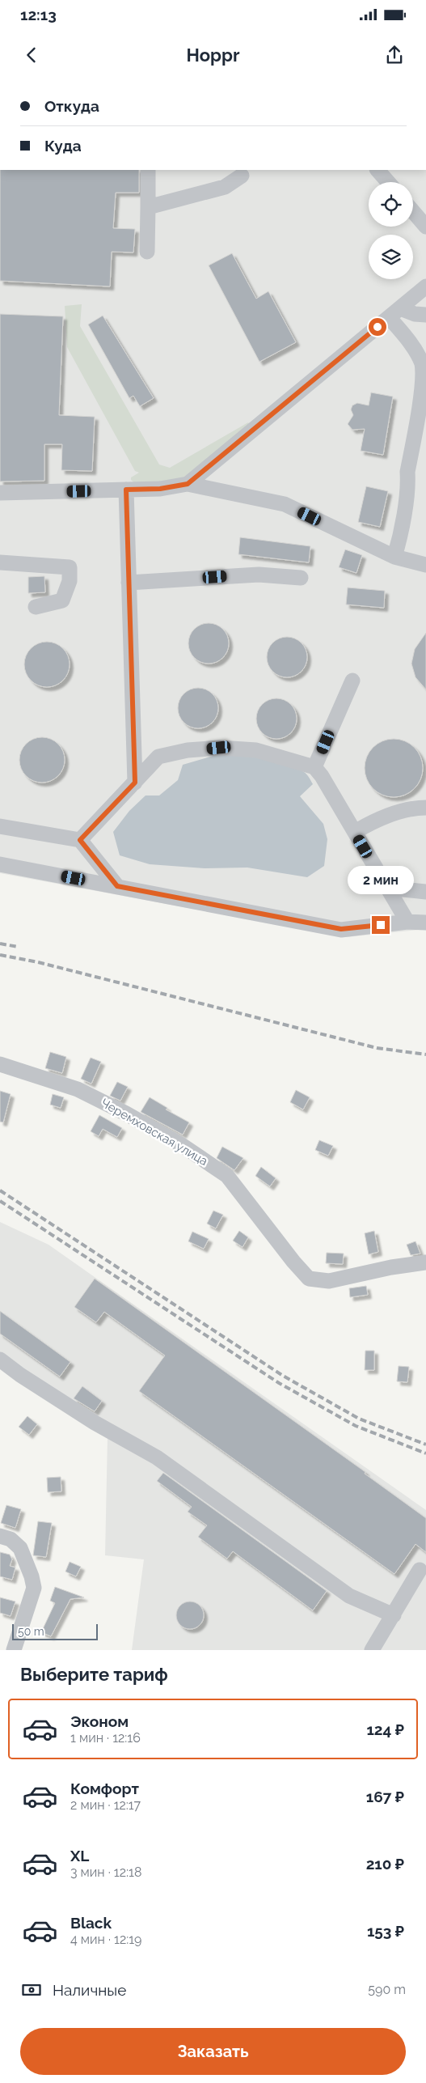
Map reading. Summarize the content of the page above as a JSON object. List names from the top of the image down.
{
  "streets": {
    "street": ["Черемховская улица"]
  },
  "scale_bar": "50 m",
  "page": {
    "status": "12:13",
    "header": "Hoppr",
    "banner": ["Откуда", "Куда"],
    "bubble": "2 мин",
    "scale": "50 m",
    "heading": "Выберите тариф",
    "list": [
      {
        "name": "Эконом",
        "note": "1 мин · 12:16",
        "value": "124 ₽"
      },
      {
        "name": "Комфорт",
        "note": "2 мин · 12:17",
        "value": "167 ₽"
      },
      {
        "name": "XL",
        "note": "3 мин · 12:18",
        "value": "210 ₽"
      },
      {
        "name": "Black",
        "note": "4 мин · 12:19",
        "value": "153 ₽"
      }
    ],
    "pay": ["Наличные", "590 m"],
    "buttons": "Заказать"
  }
}
